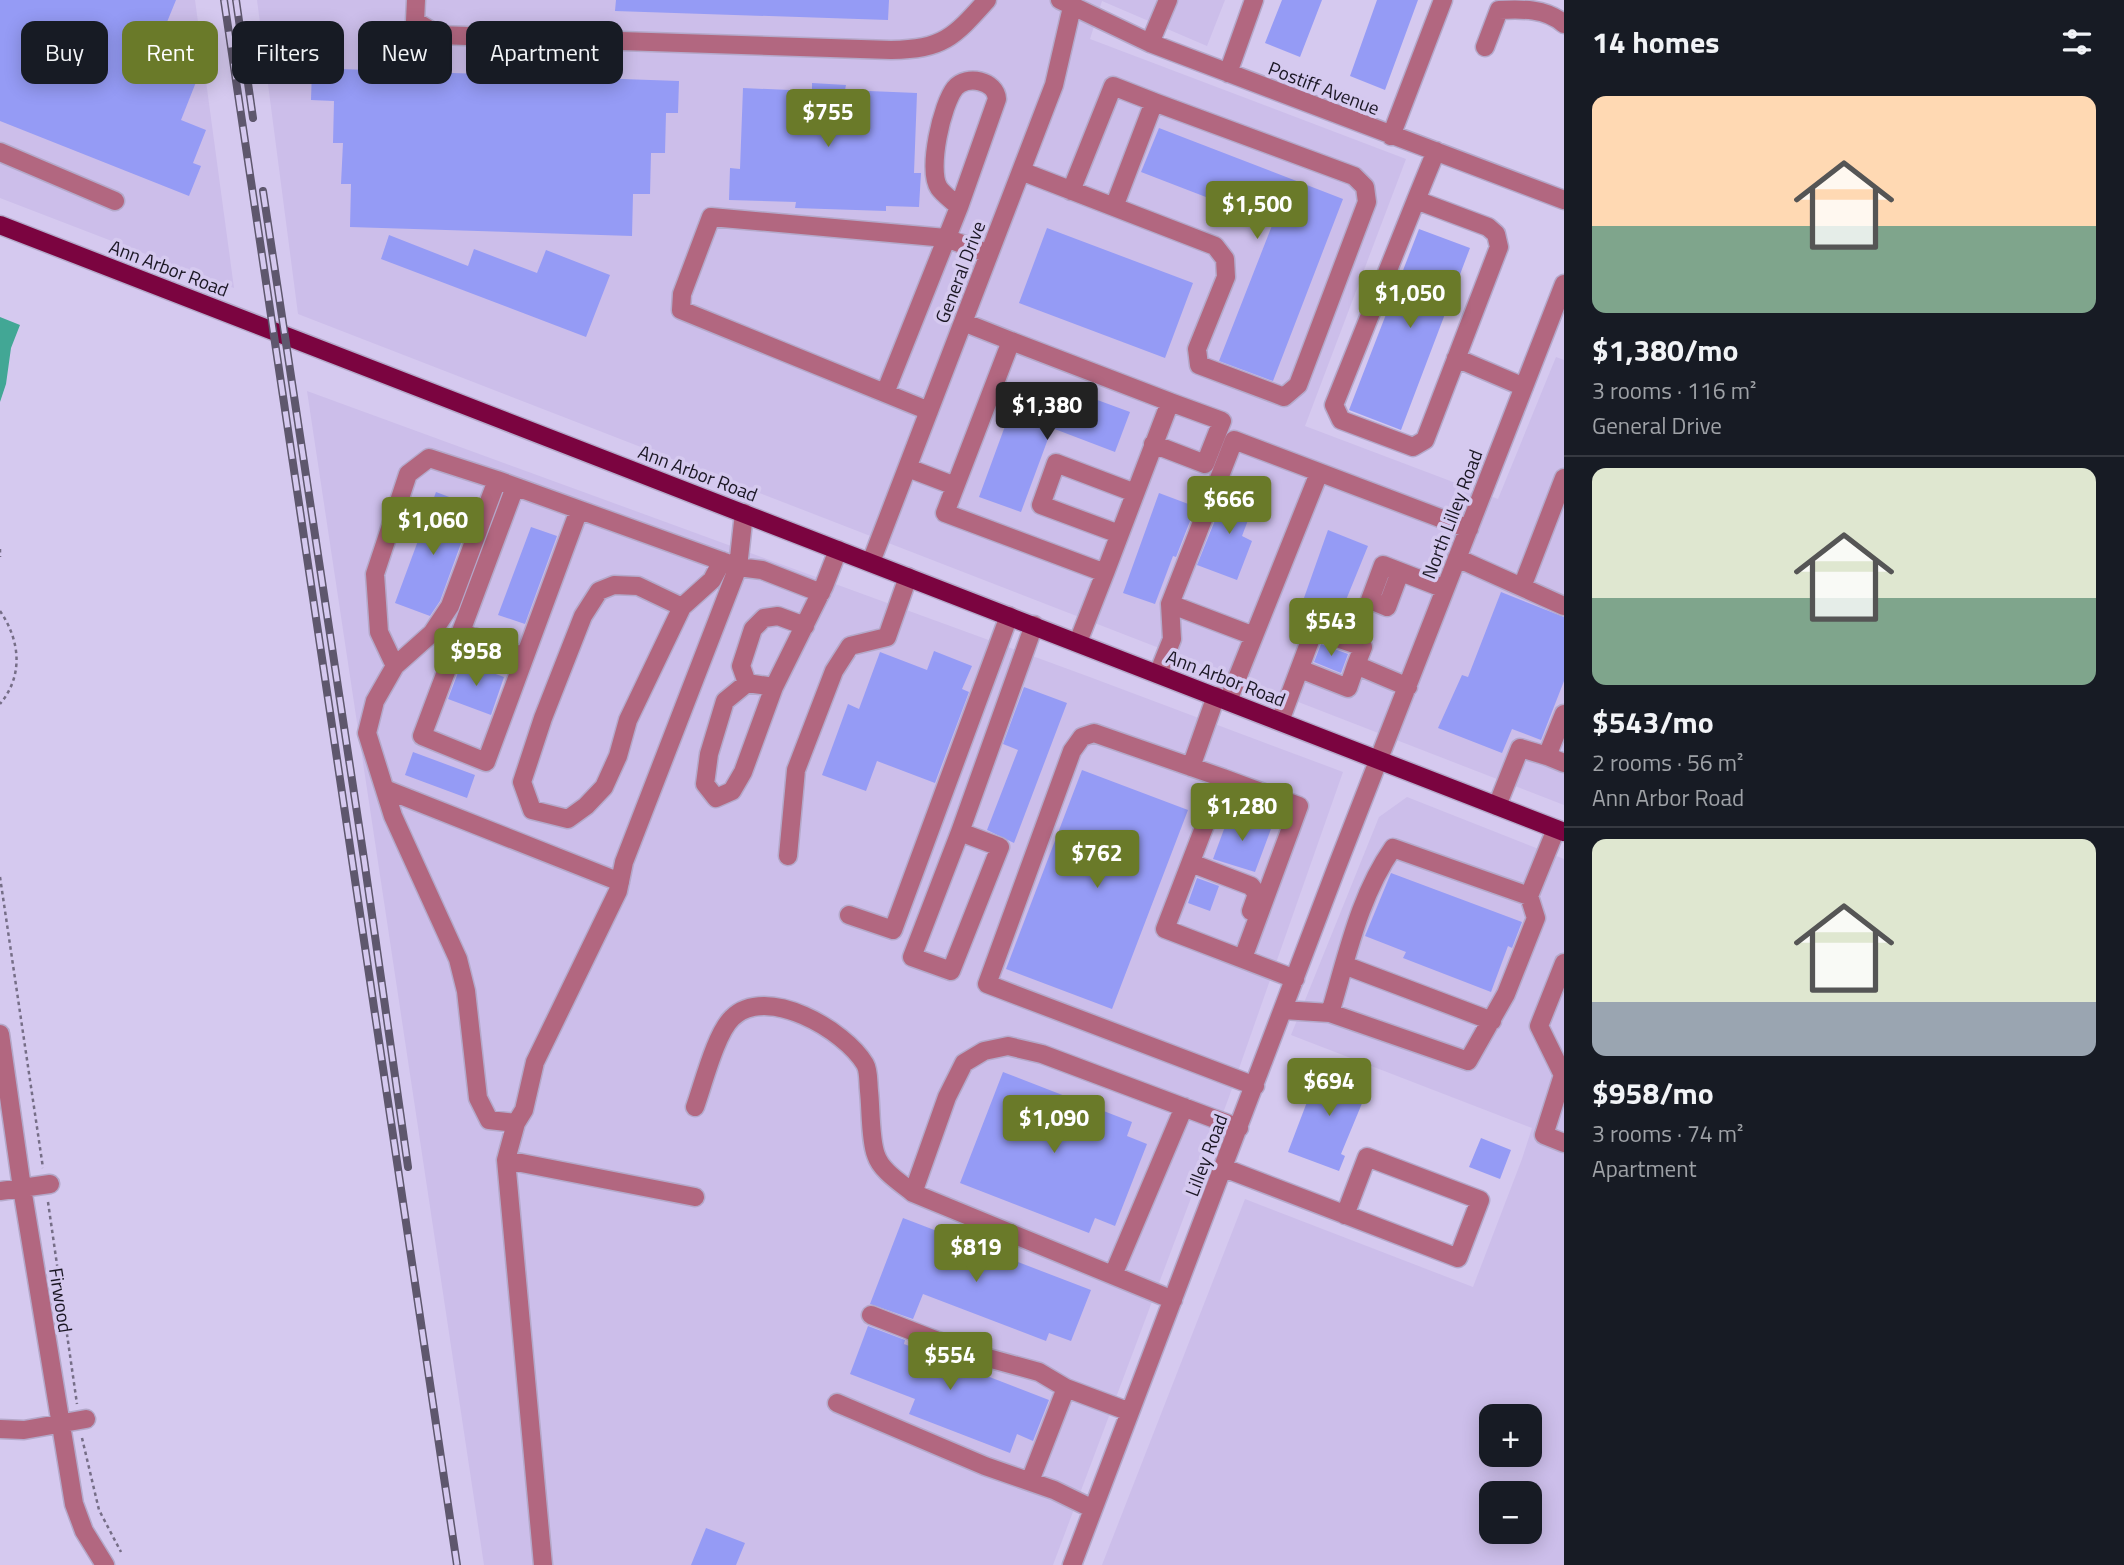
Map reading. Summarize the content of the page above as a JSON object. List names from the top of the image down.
{
  "streets": {
    "main road": ["Ann Arbor Road"],
    "street": [
      "Postiff Avenue",
      "General Drive",
      "North Lilley Road",
      "Lilley Road",
      "Firwood"
    ]
  },
  "crossings": [
    ["Postiff Avenue", "General Drive"],
    ["Ann Arbor Road", "General Drive"],
    ["Ann Arbor Road", "North Lilley Road"],
    ["Ann Arbor Road", "Lilley Road"],
    ["North Lilley Road", "Lilley Road"]
  ],
  "page": {
    "heading": "14 homes",
    "chip": [
      "Buy",
      "Rent",
      "Filters",
      "New",
      "Apartment"
    ],
    "list": [
      {
        "name": "$1,380/mo",
        "note": "3 rooms · 116 m² · General Drive"
      },
      {
        "name": "$543/mo",
        "note": "2 rooms · 56 m² · Ann Arbor Road"
      },
      {
        "name": "$958/mo",
        "note": "3 rooms · 74 m² · Apartment"
      }
    ],
    "price": [
      "$755",
      "$1,500",
      "$1,050",
      "$1,380",
      "$666",
      "$1,060",
      "$543",
      "$958",
      "$1,280",
      "$762",
      "$694",
      "$1,090",
      "$819",
      "$554"
    ],
    "map_buttons": ["+", "−"]
  }
}
